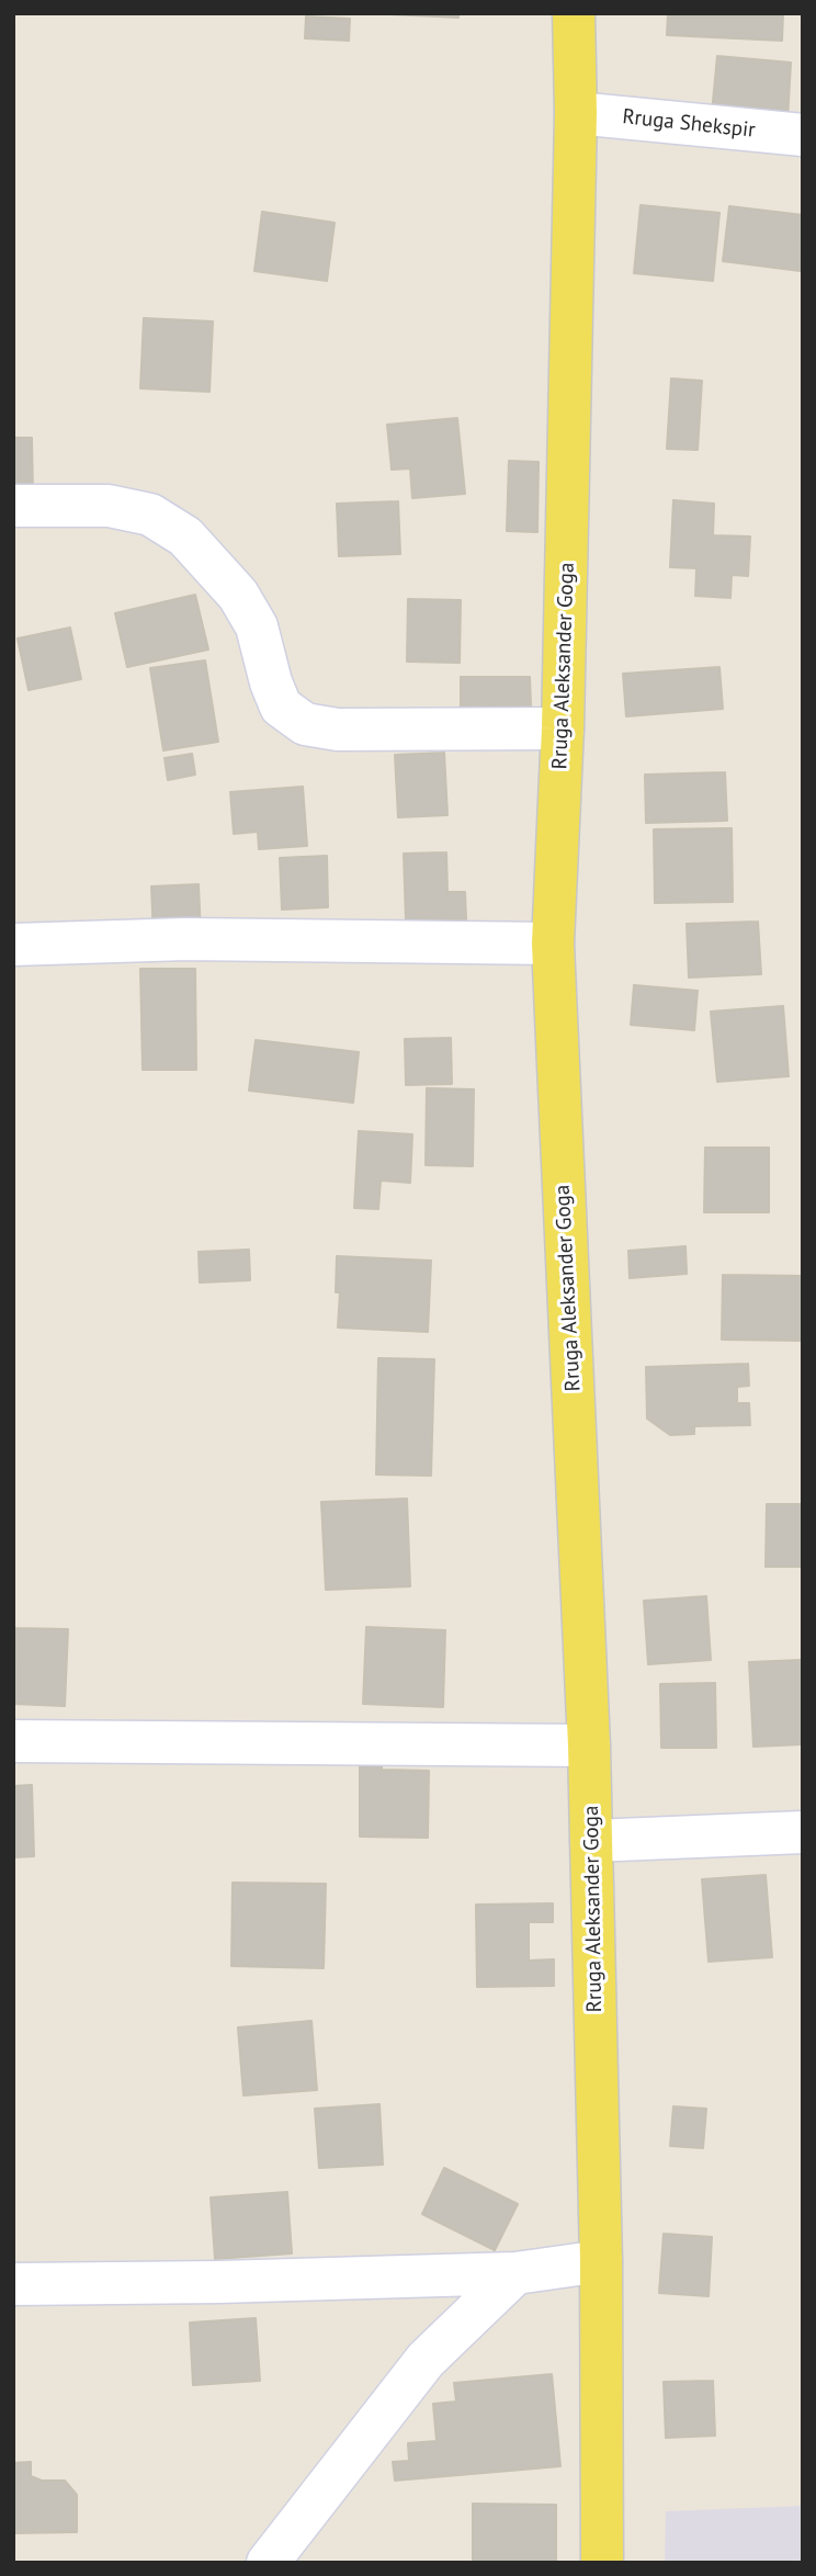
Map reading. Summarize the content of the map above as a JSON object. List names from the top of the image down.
{
  "streets": {
    "main road": ["Rruga Aleksander Goga"],
    "street": ["Rruga Shekspir"]
  },
  "crossings": [
    ["Rruga Shekspir", "Rruga Aleksander Goga"]
  ]
}
